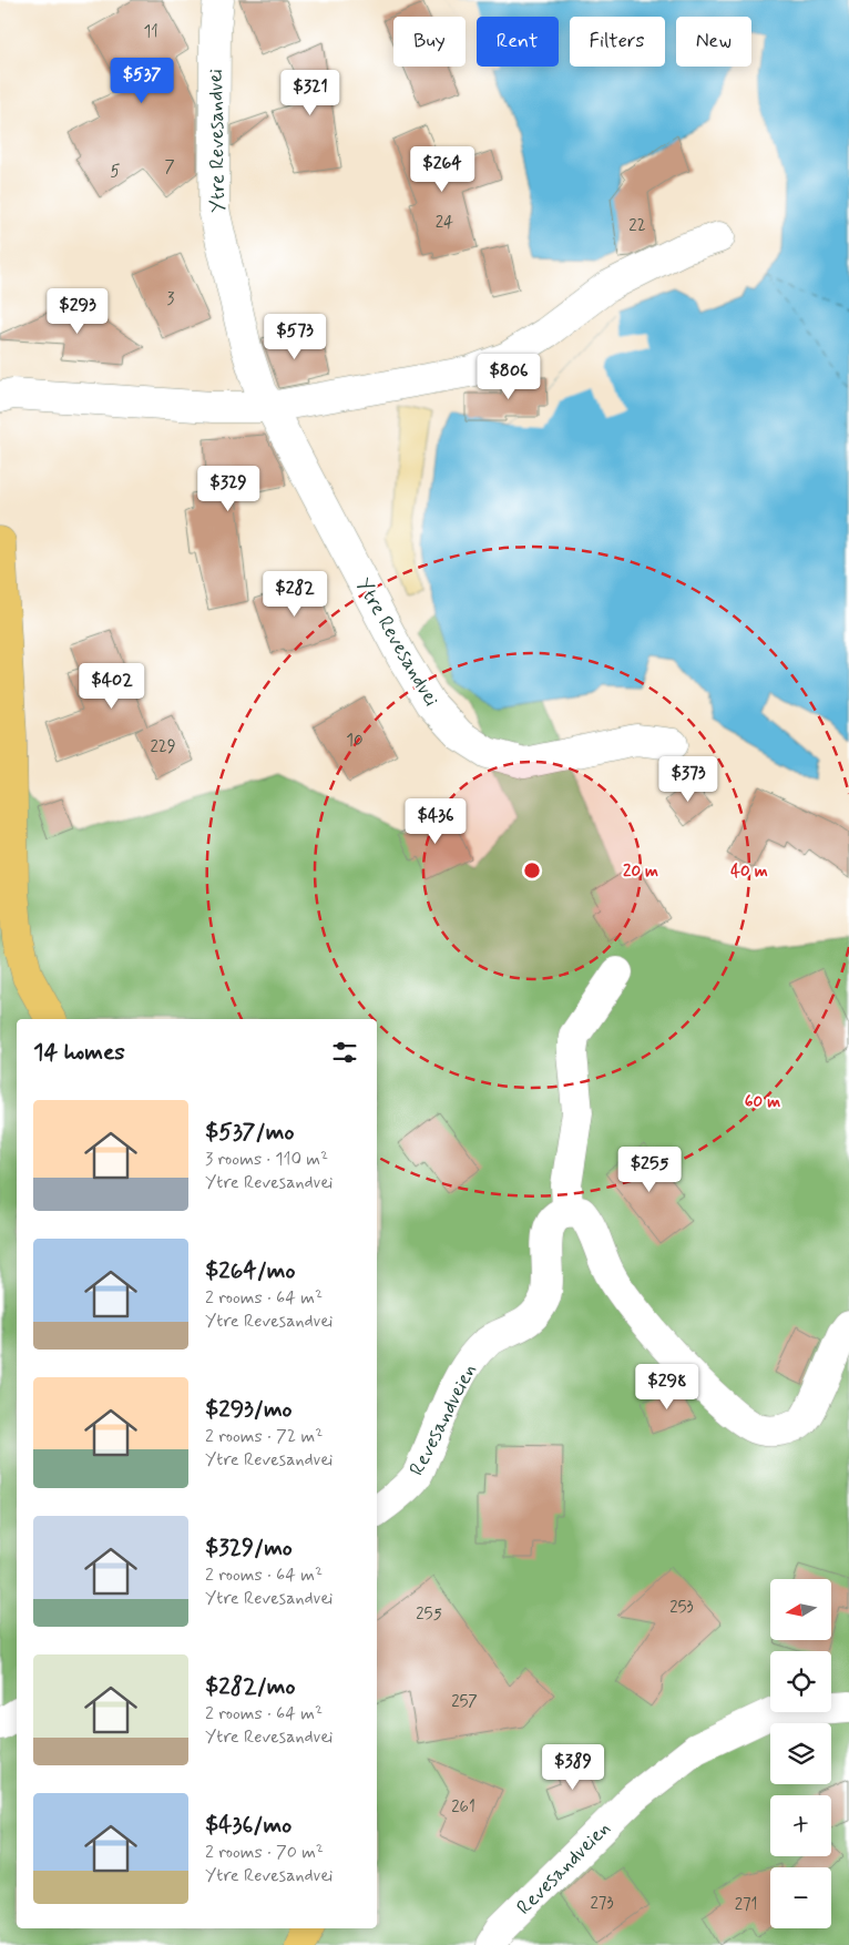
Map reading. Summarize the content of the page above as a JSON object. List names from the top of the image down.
{
  "streets": {
    "street": ["Ytre Revesandvei", "Revesandveien"]
  },
  "house_numbers": [
    "11",
    "7",
    "5",
    "24",
    "22",
    "3",
    "10",
    "229",
    "253",
    "255",
    "257",
    "261",
    "273",
    "271"
  ],
  "north": "left",
  "page": {
    "chip": [
      "Buy",
      "Rent",
      "Filters",
      "New"
    ],
    "price": [
      "$537",
      "$321",
      "$264",
      "$293",
      "$573",
      "$806",
      "$329",
      "$282",
      "$402",
      "$373",
      "$436",
      "$255",
      "$298",
      "$389"
    ],
    "heading": "14 homes",
    "list": [
      {
        "name": "$537/mo",
        "note": "3 rooms · 110 m² · Ytre Revesandvei"
      },
      {
        "name": "$264/mo",
        "note": "2 rooms · 64 m² · Ytre Revesandvei"
      },
      {
        "name": "$293/mo",
        "note": "2 rooms · 72 m² · Ytre Revesandvei"
      },
      {
        "name": "$329/mo",
        "note": "2 rooms · 64 m² · Ytre Revesandvei"
      },
      {
        "name": "$282/mo",
        "note": "2 rooms · 64 m² · Ytre Revesandvei"
      },
      {
        "name": "$436/mo",
        "note": "2 rooms · 70 m² · Ytre Revesandvei"
      }
    ],
    "map_buttons": ["+", "−"]
  },
  "rings": ["20 m", "40 m", "60 m"]
}
